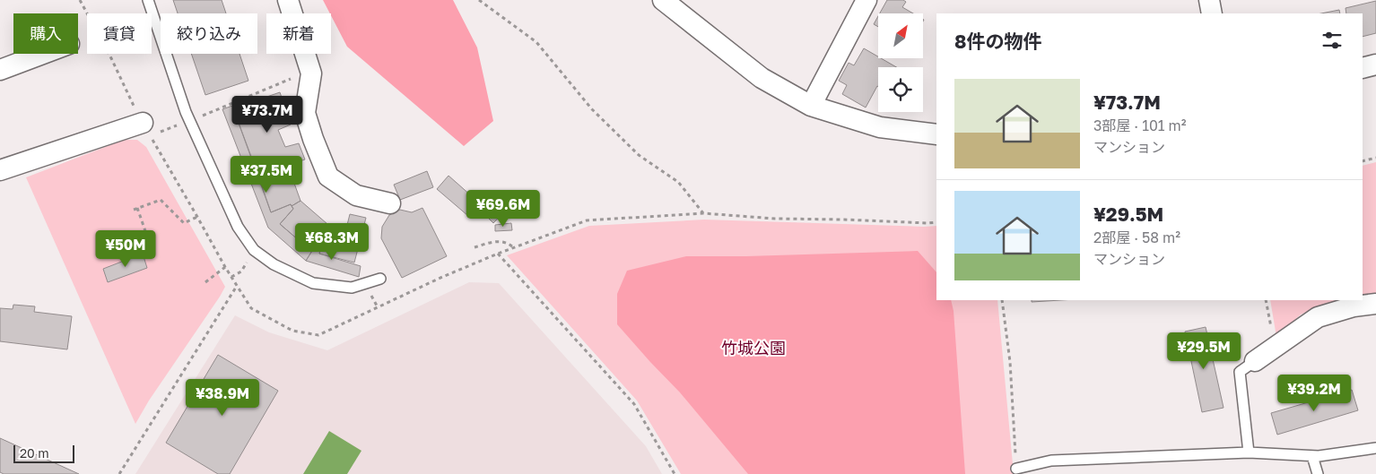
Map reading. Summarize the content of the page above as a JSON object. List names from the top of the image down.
{
  "parks": ["竹城公園"],
  "scale_bar": "20 m",
  "north": "top right",
  "page": {
    "chip": [
      "購入",
      "賃貸",
      "絞り込み",
      "新着"
    ],
    "heading": "8件の物件",
    "list": [
      {
        "name": "¥73.7M",
        "note": "3部屋 · 101 m² · マンション"
      },
      {
        "name": "¥29.5M",
        "note": "2部屋 · 58 m² · マンション"
      }
    ],
    "price": [
      "¥73.7M",
      "¥37.5M",
      "¥69.6M",
      "¥68.3M",
      "¥50M",
      "¥29.5M",
      "¥39.2M",
      "¥38.9M"
    ],
    "scale": "20 m"
  }
}
